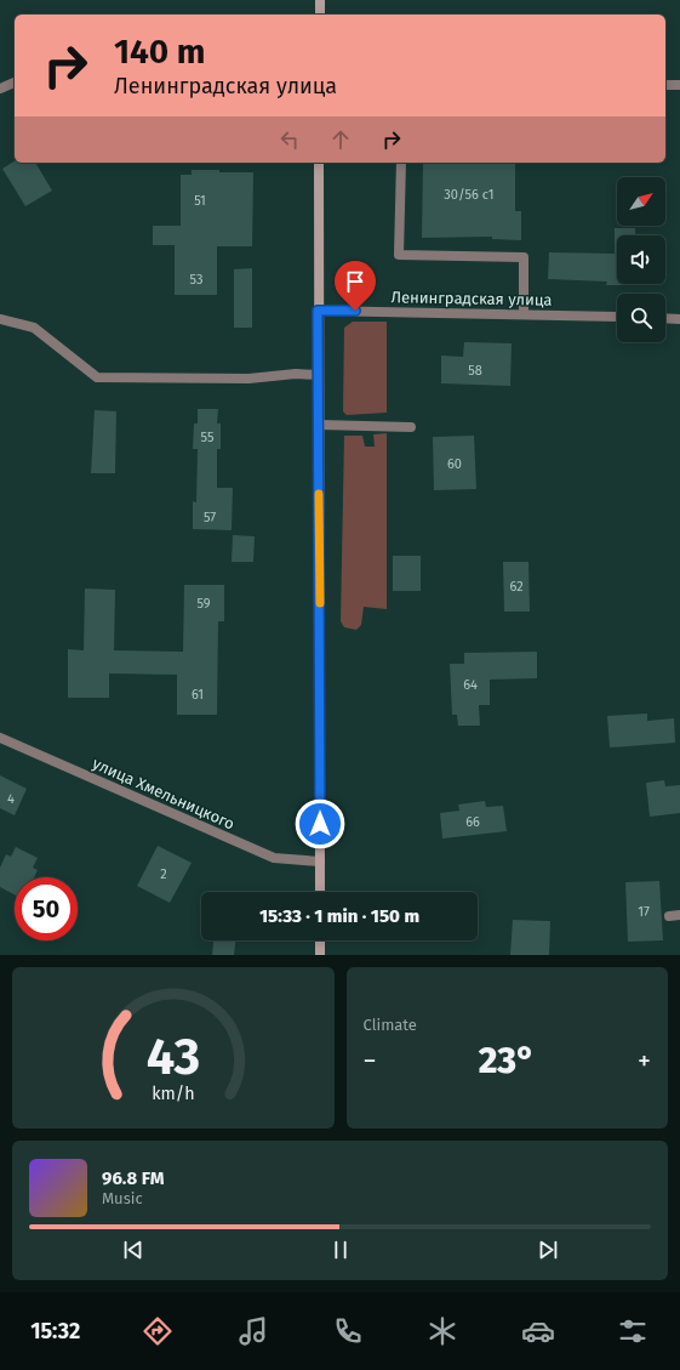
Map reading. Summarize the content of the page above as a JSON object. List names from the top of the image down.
{
  "streets": {
    "street": ["Ленинградская улица", "улица Хмельницкого"]
  },
  "house_numbers": [
    "30/56 с1",
    "51",
    "53",
    "58",
    "55",
    "60",
    "57",
    "62",
    "59",
    "64",
    "61",
    "4",
    "66",
    "2",
    "17"
  ],
  "north": "top right",
  "page": {
    "turn": ["140 m", "Ленинградская улица"],
    "limit": "50",
    "trip": "15:33 · 1 min · 150 m",
    "tile": "Climate",
    "heat": ["−", "23°", "+"],
    "song": ["96.8 FM", "Music"],
    "tabs": "15:32",
    "gauge": ["43", "km/h"]
  }
}
